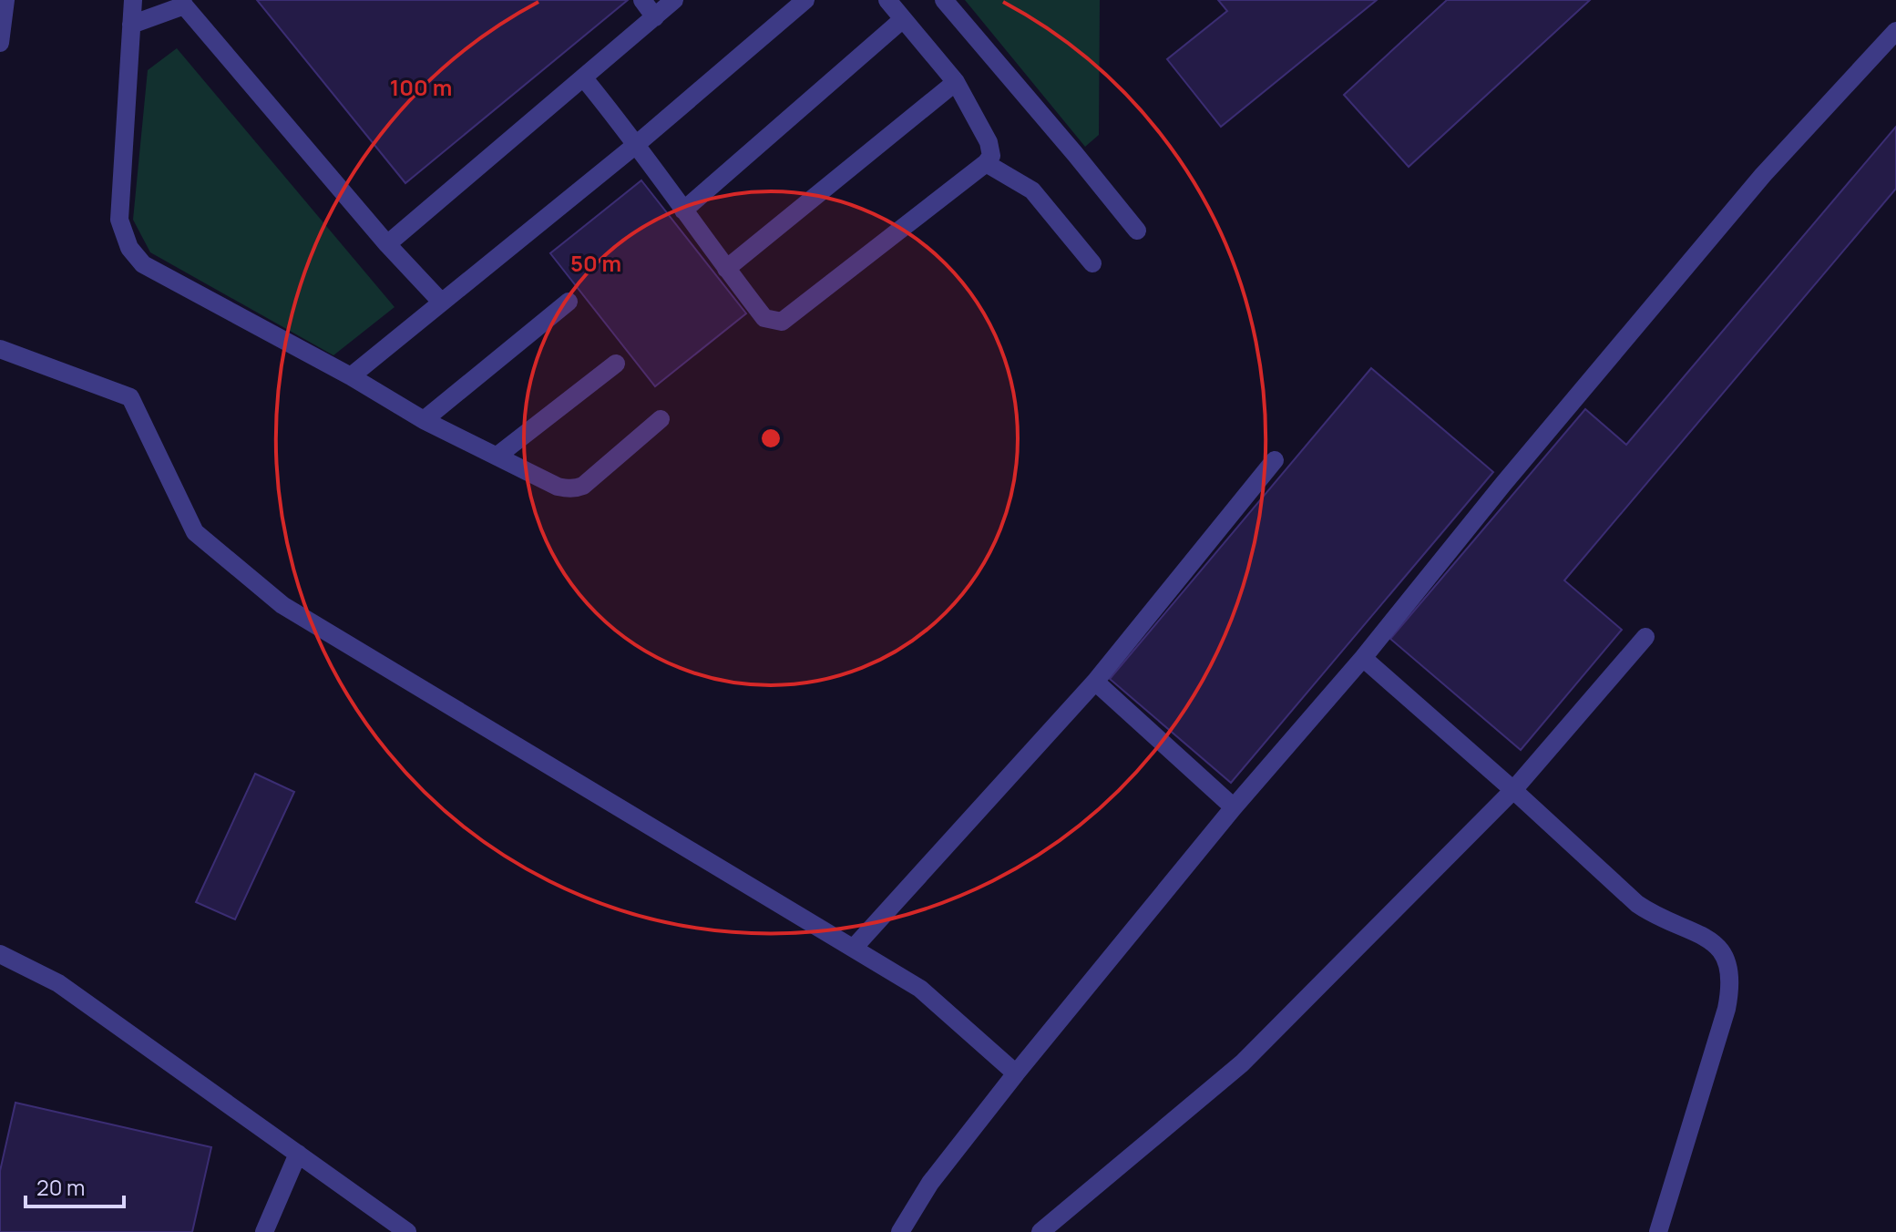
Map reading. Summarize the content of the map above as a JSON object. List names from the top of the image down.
{
  "scale_bar": "20 m",
  "rings": ["100 m", "50 m"]
}
